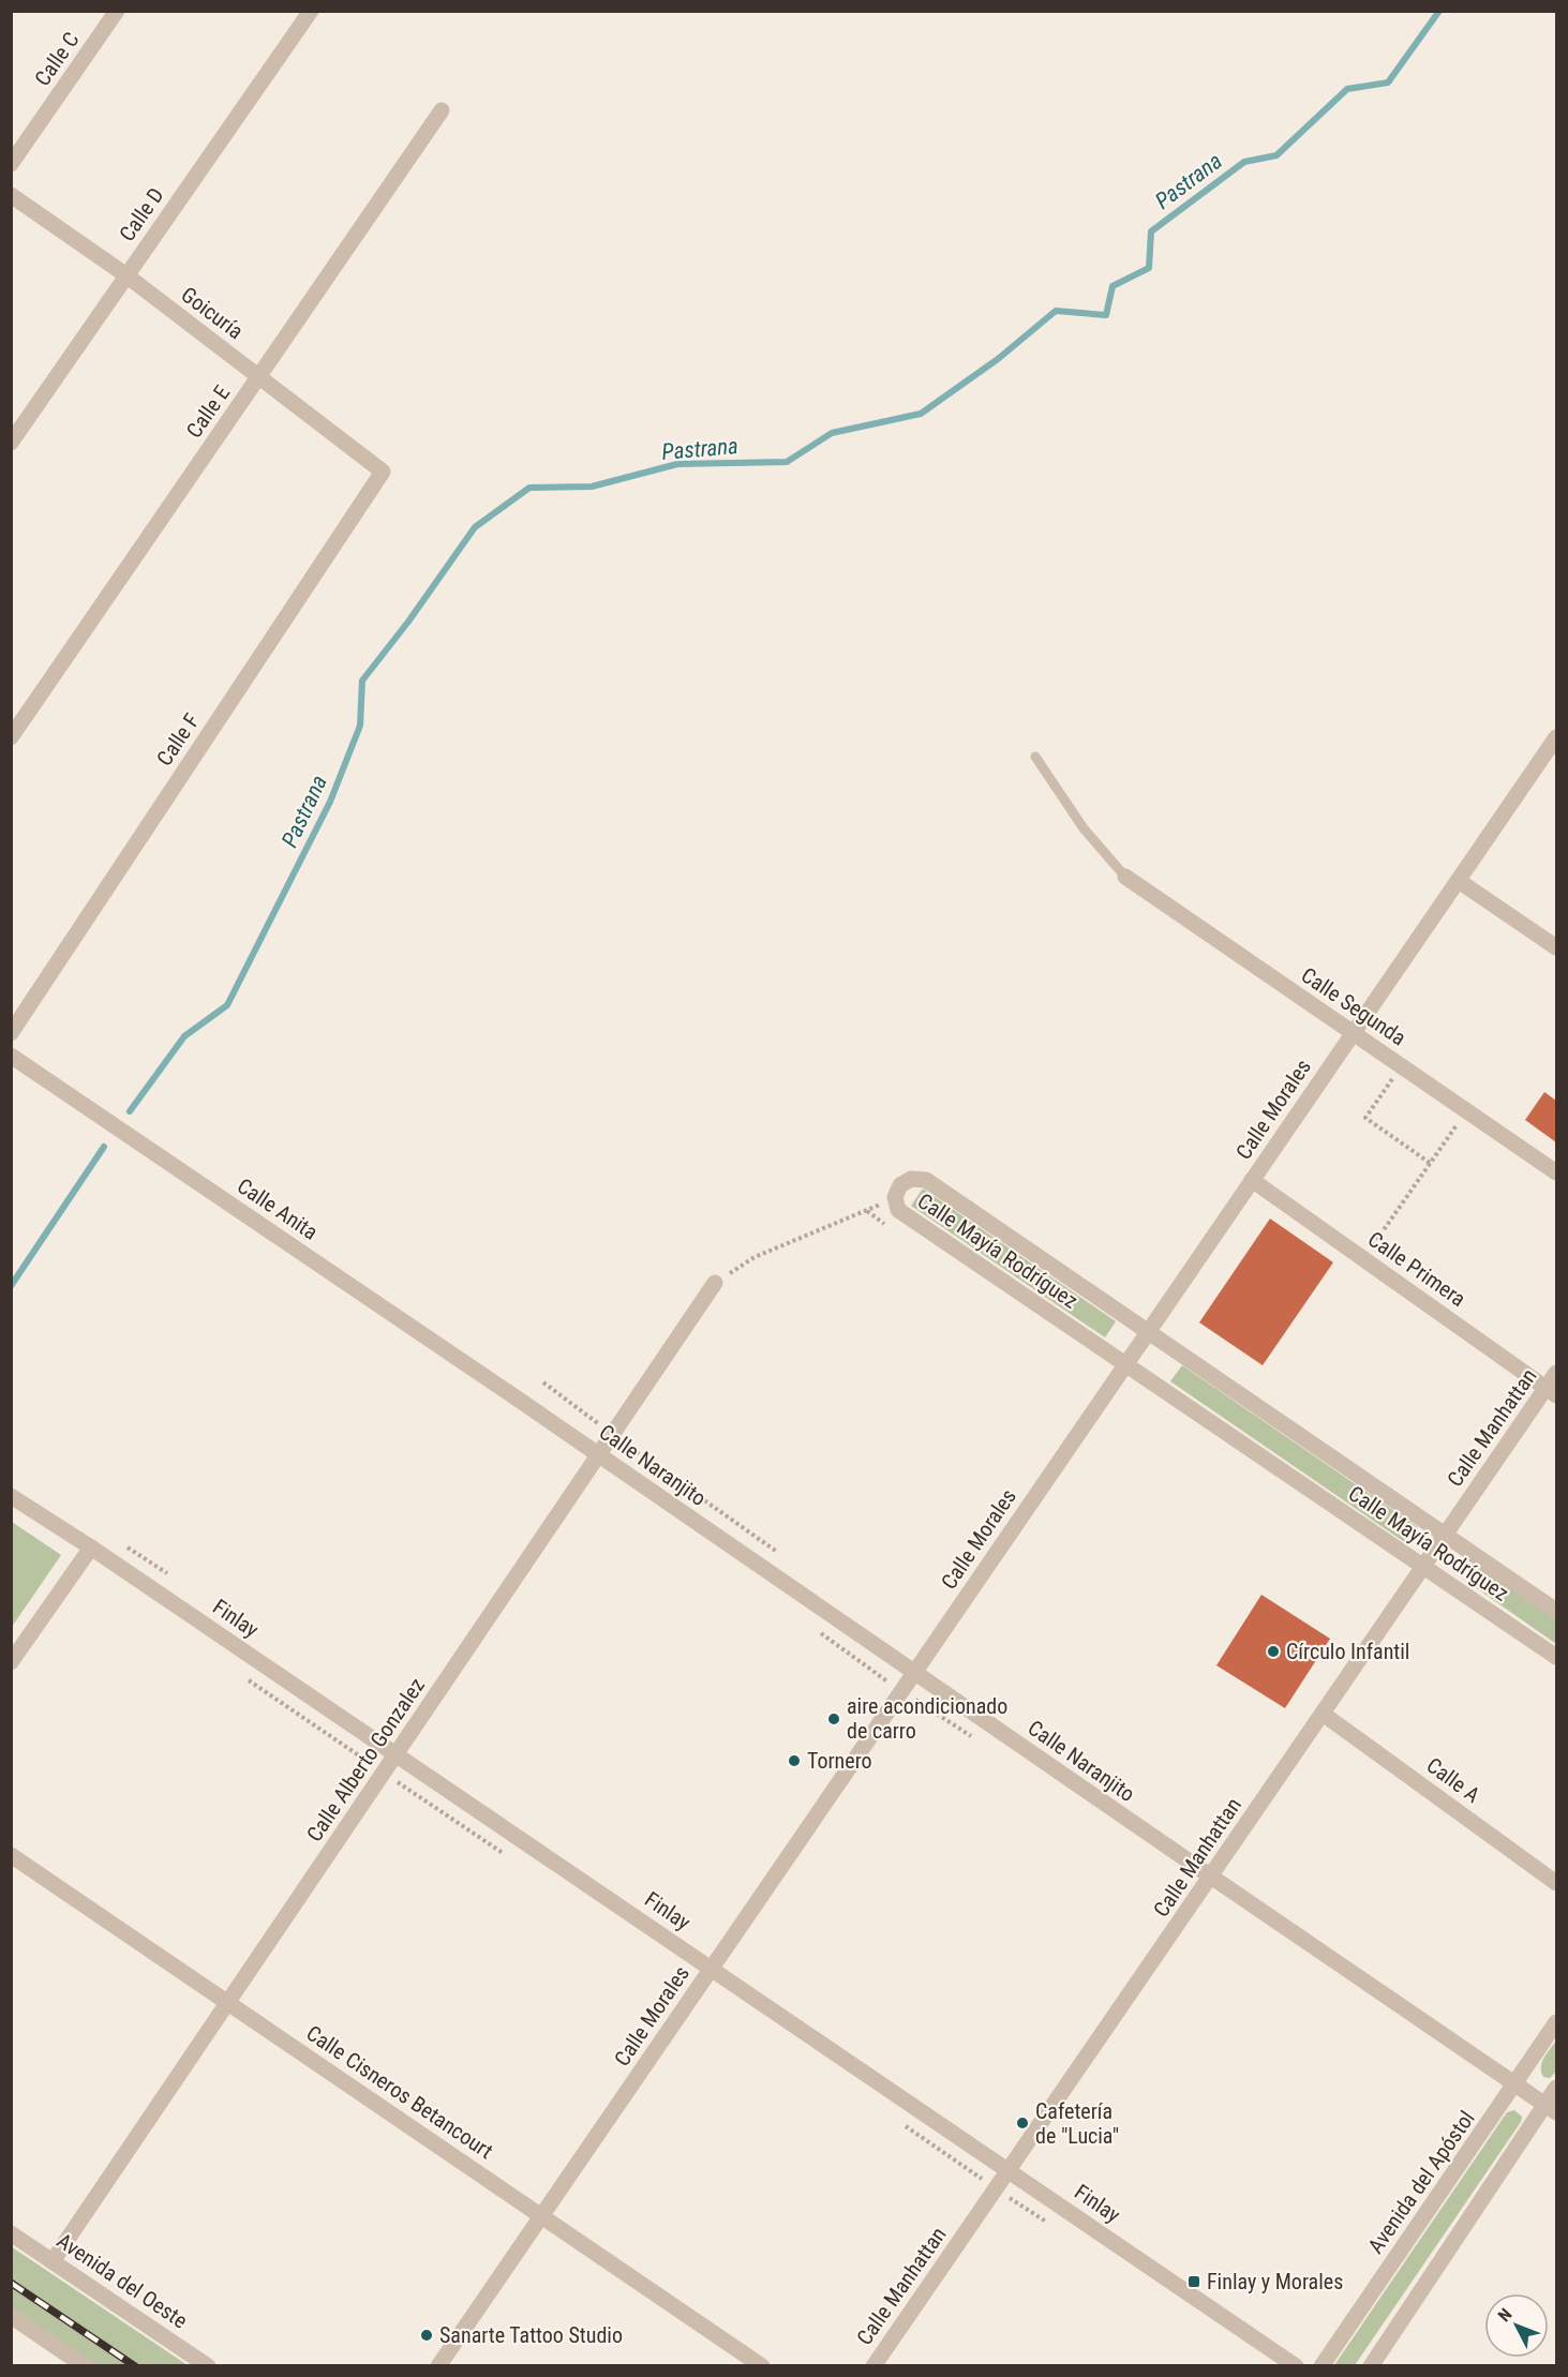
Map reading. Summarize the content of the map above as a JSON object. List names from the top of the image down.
{
  "streets": {
    "street": [
      "Calle C",
      "Calle D",
      "Goicuría",
      "Calle E",
      "Calle F",
      "Calle Segunda",
      "Calle Morales",
      "Calle Anita",
      "Calle Mayía Rodríguez",
      "Calle Primera",
      "Calle Manhattan",
      "Calle Naranjito",
      "Finlay",
      "Calle Alberto Gonzalez",
      "Calle A",
      "Calle Cisneros Betancourt",
      "Avenida del Apóstol",
      "Avenida del Oeste"
    ]
  },
  "crossings": [
    ["Calle D", "Goicuría"],
    ["Goicuría", "Calle E"],
    ["Goicuría", "Calle F"],
    ["Calle Segunda", "Calle Morales"],
    ["Calle Morales", "Calle Mayía Rodríguez"],
    ["Calle Morales", "Calle Primera"],
    ["Calle Morales", "Calle Naranjito"],
    ["Calle Morales", "Finlay"],
    ["Calle Morales", "Calle Cisneros Betancourt"],
    ["Calle Anita", "Calle Naranjito"],
    ["Calle Mayía Rodríguez", "Calle Manhattan"],
    ["Calle Primera", "Calle Manhattan"],
    ["Calle Manhattan", "Calle Naranjito"],
    ["Calle Manhattan", "Finlay"],
    ["Calle Manhattan", "Calle A"],
    ["Calle Naranjito", "Calle Alberto Gonzalez"],
    ["Calle Naranjito", "Avenida del Apóstol"],
    ["Finlay", "Calle Alberto Gonzalez"],
    ["Calle Alberto Gonzalez", "Calle Cisneros Betancourt"],
    ["Calle Alberto Gonzalez", "Avenida del Oeste"]
  ],
  "water": ["Pastrana"],
  "places": {
    "other": [
      "Círculo Infantil",
      "aire acondicionado de carro",
      "Tornero",
      "Cafetería de \"Lucia\"",
      "Sanarte Tattoo Studio"
    ],
    "transit": ["Finlay y Morales"]
  },
  "north": "top left"
}
